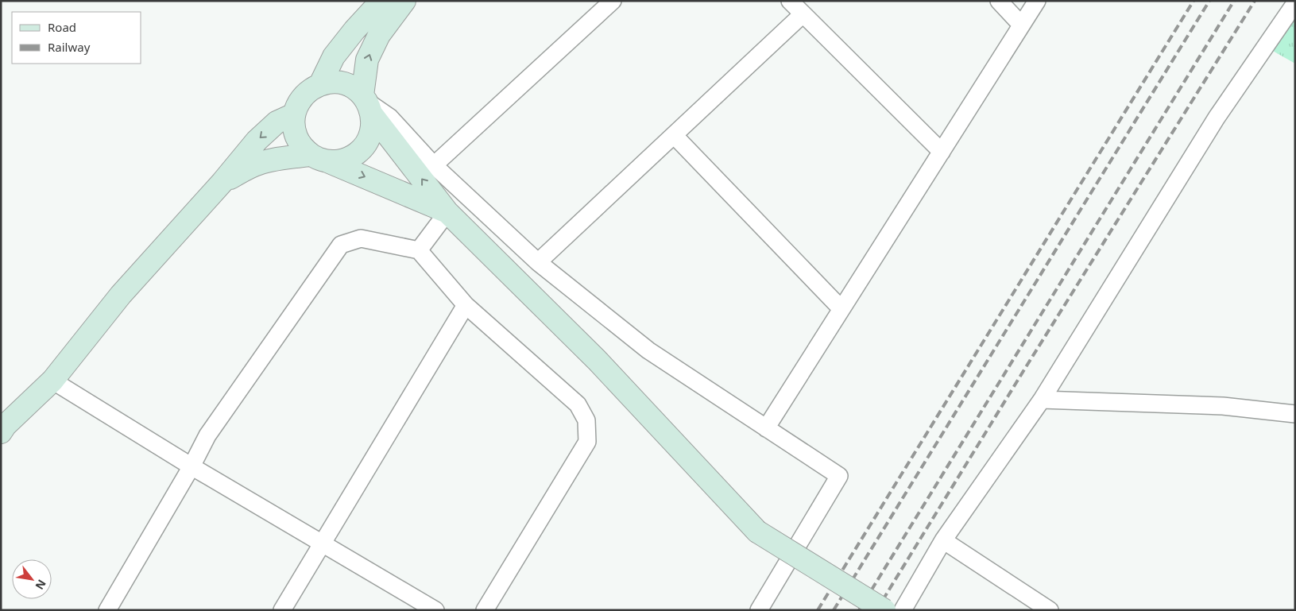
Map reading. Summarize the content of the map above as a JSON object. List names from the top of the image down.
{
  "legend": ["Road", "Railway"],
  "north": "bottom right"
}
